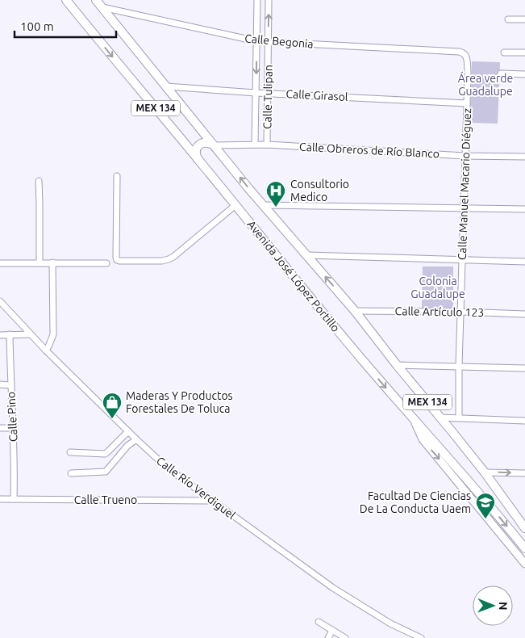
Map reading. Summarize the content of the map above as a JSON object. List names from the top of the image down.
{
  "streets": {
    "main road": ["MEX 134", "Avenida José López Portillo"],
    "street": [
      "Calle Begonia",
      "Calle Girasol",
      "Calle Tulipan",
      "Calle Obreros de Río Blanco",
      "Calle Manuel Macario Diéguez",
      "Calle Artículo 123",
      "Calle Pino",
      "Calle Río Verdiguel",
      "Calle Trueno"
    ]
  },
  "crossings": [
    ["Calle Begonia", "Calle Tulipan"],
    ["Calle Begonia", "Calle Manuel Macario Diéguez"],
    ["Calle Begonia", "Avenida José López Portillo"],
    ["Calle Girasol", "Calle Tulipan"],
    ["Calle Girasol", "Calle Manuel Macario Diéguez"],
    ["Calle Girasol", "Avenida José López Portillo"],
    ["Calle Tulipan", "Calle Obreros de Río Blanco"],
    ["Calle Obreros de Río Blanco", "Calle Manuel Macario Diéguez"],
    ["Calle Obreros de Río Blanco", "Avenida José López Portillo"],
    ["Calle Manuel Macario Diéguez", "Calle Artículo 123"],
    ["Avenida José López Portillo", "Calle Artículo 123"],
    ["Calle Pino", "Calle Trueno"],
    ["Calle Río Verdiguel", "Calle Trueno"]
  ],
  "parks": ["Área verde Guadalupe", "Colonia Guadalupe"],
  "places": {
    "hospital": ["Consultorio Medico"],
    "shop": ["Maderas Y Productos Forestales De Toluca"],
    "school or university": ["Facultad De Ciencias De La Conducta Uaem"]
  },
  "scale_bar": "100 m",
  "north": "right"
}
